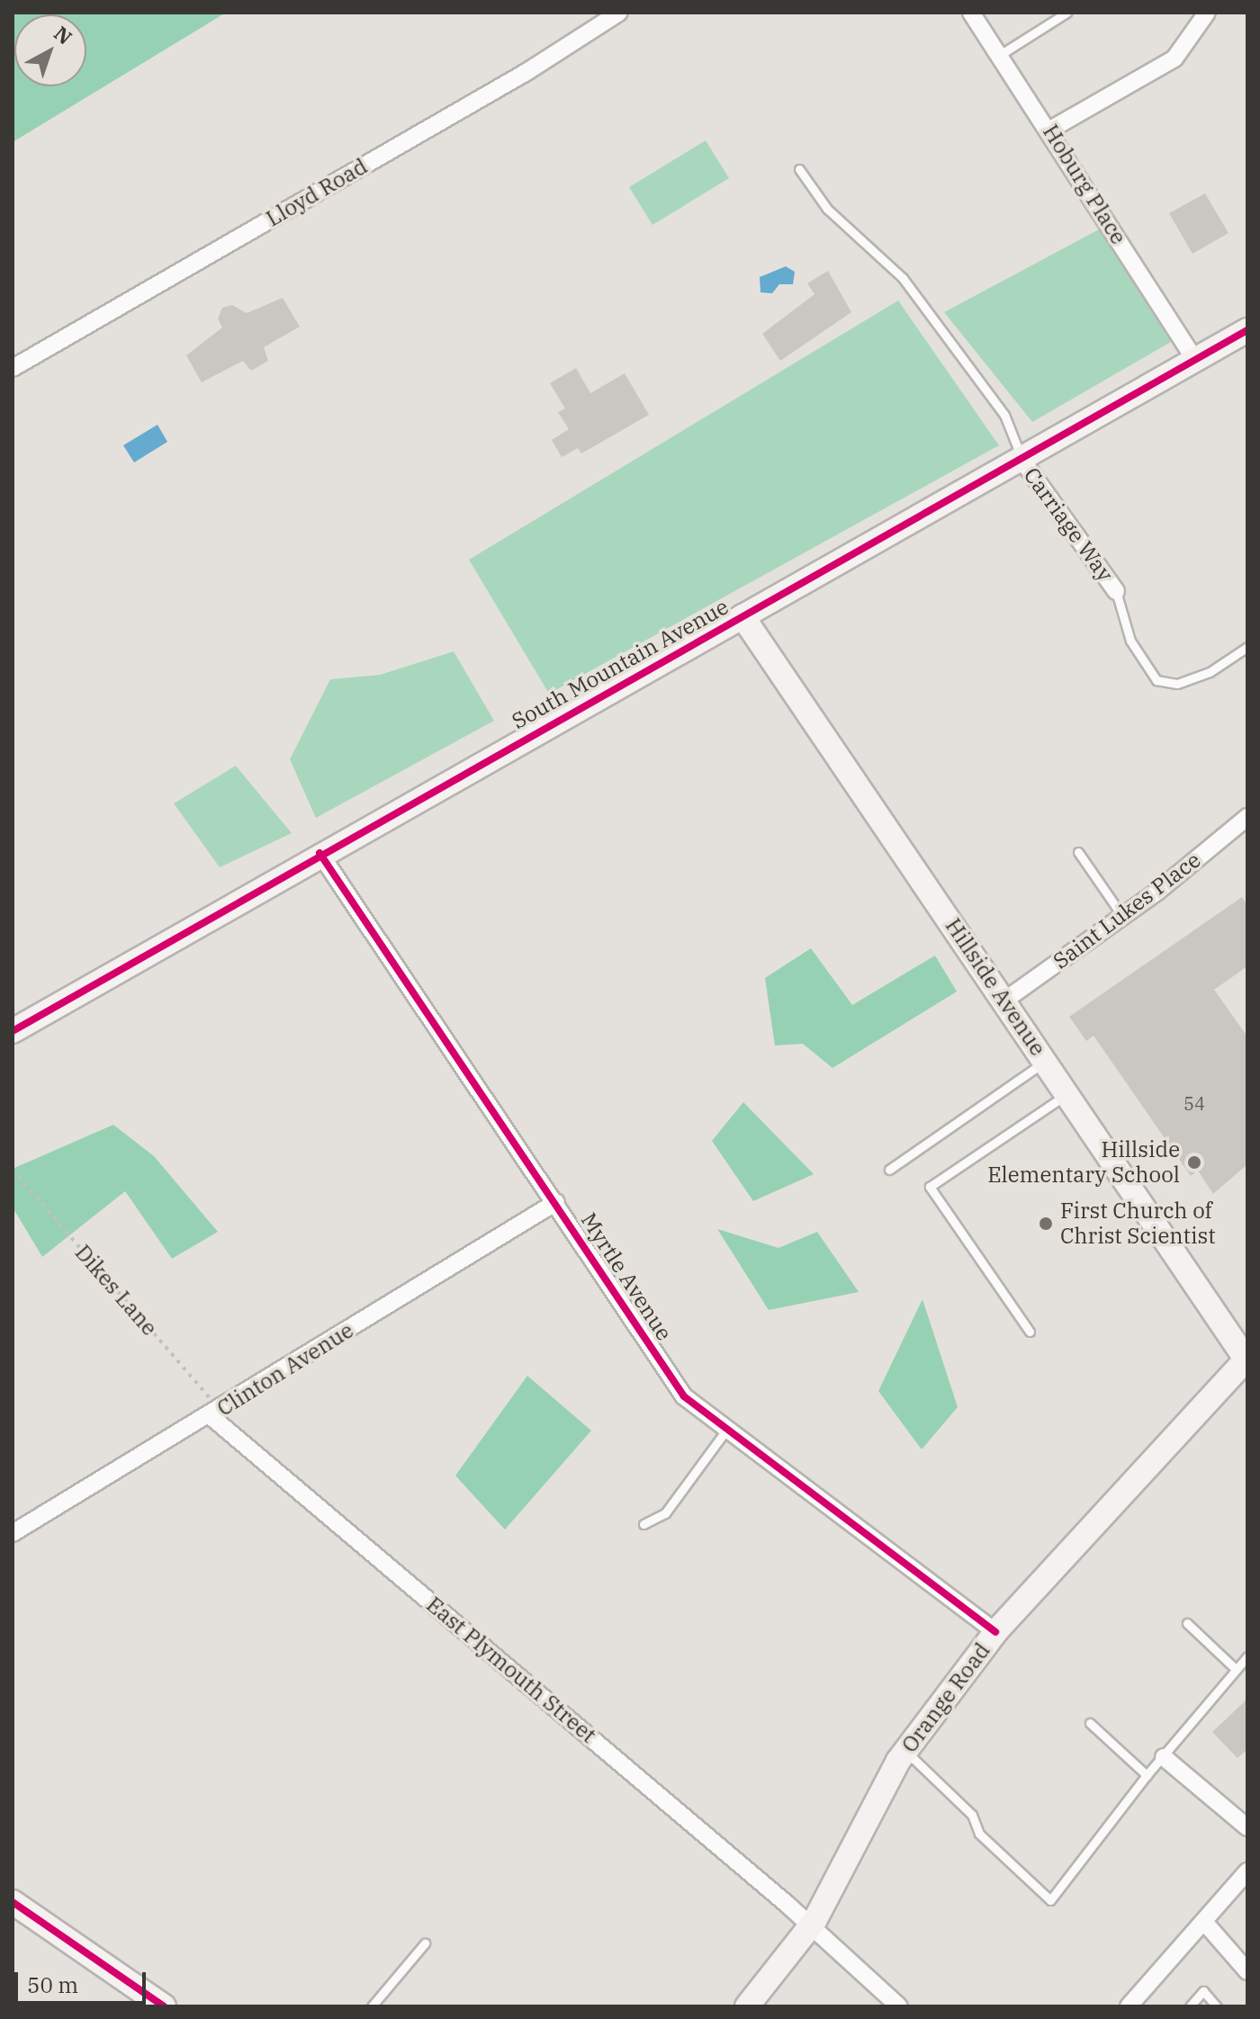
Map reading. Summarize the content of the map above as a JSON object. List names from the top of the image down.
{
  "streets": {
    "street": [
      "Hoburg Place",
      "Lloyd Road",
      "Carriage Way",
      "South Mountain Avenue",
      "Saint Lukes Place",
      "Hillside Avenue",
      "Myrtle Avenue",
      "Clinton Avenue",
      "East Plymouth Street",
      "Orange Road"
    ],
    "path": ["Dikes Lane"]
  },
  "crossings": [
    ["Hoburg Place", "South Mountain Avenue"],
    ["Carriage Way", "South Mountain Avenue"],
    ["South Mountain Avenue", "Hillside Avenue"],
    ["South Mountain Avenue", "Myrtle Avenue"],
    ["Saint Lukes Place", "Hillside Avenue"],
    ["Hillside Avenue", "Orange Road"],
    ["Myrtle Avenue", "Clinton Avenue"],
    ["Myrtle Avenue", "Orange Road"],
    ["Dikes Lane", "Clinton Avenue"],
    ["Dikes Lane", "East Plymouth Street"],
    ["Clinton Avenue", "East Plymouth Street"],
    ["East Plymouth Street", "Orange Road"]
  ],
  "places": ["Hillside Elementary School", "First Church of Christ Scientist"],
  "house_numbers": ["54"],
  "scale_bar": "50 m",
  "north": "top right"
}
